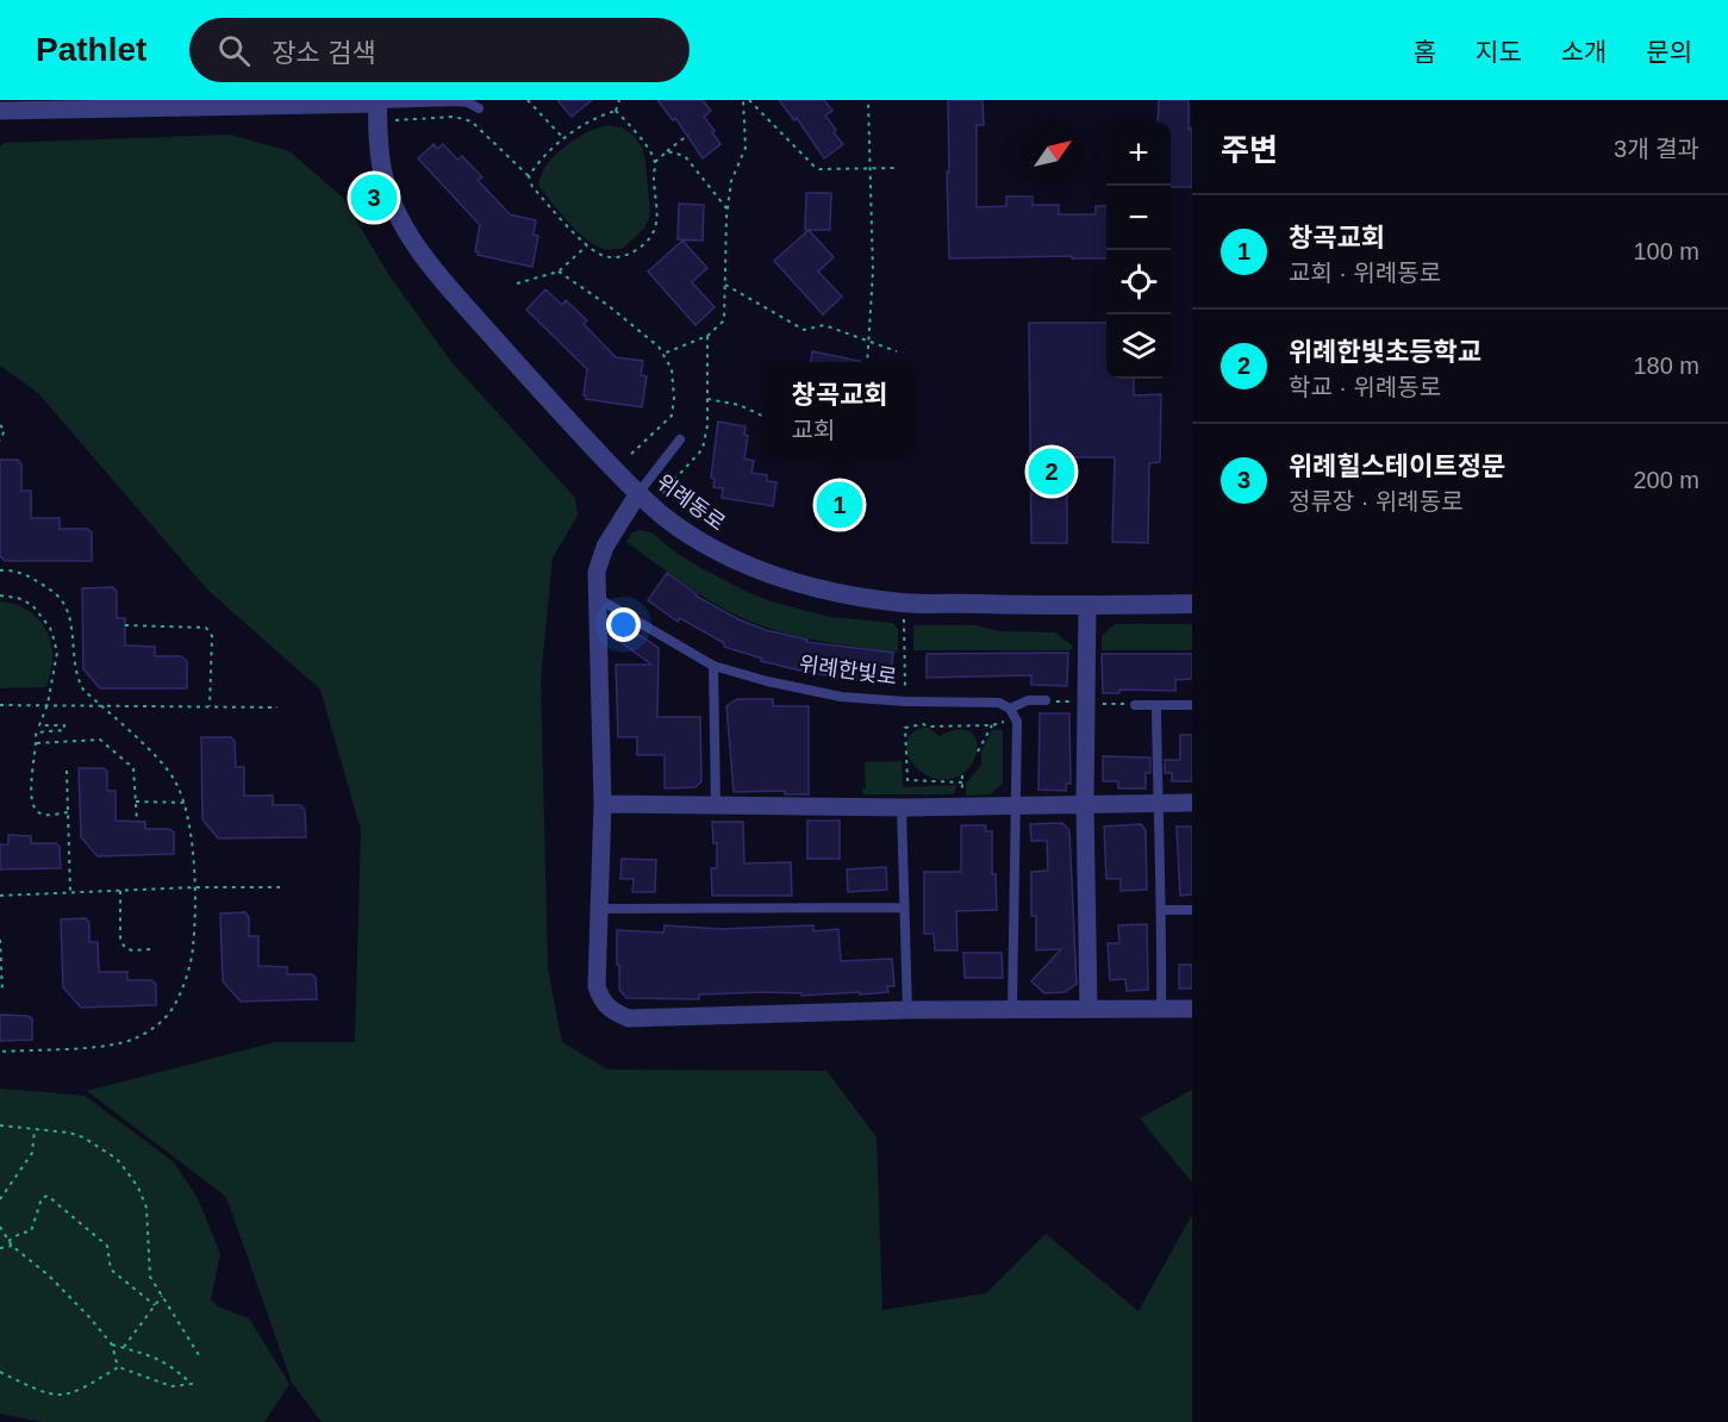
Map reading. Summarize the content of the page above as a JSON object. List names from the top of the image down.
{
  "streets": {
    "street": ["위례동로"],
    "lane": ["위례한빛로"]
  },
  "north": "top right",
  "page": {
    "header": "Pathlet",
    "search": "장소 검색",
    "nav": [
      "홈",
      "지도",
      "소개",
      "문의"
    ],
    "heading": ["주변", "3개 결과"],
    "map_buttons": ["+", "−"],
    "pins": ["3", "2", "1"],
    "list": [
      {
        "mark": "1",
        "name": "창곡교회",
        "note": "교회 · 위례동로",
        "value": "100 m"
      },
      {
        "mark": "2",
        "name": "위례한빛초등학교",
        "note": "학교 · 위례동로",
        "value": "180 m"
      },
      {
        "mark": "3",
        "name": "위례힐스테이트정문",
        "note": "정류장 · 위례동로",
        "value": "200 m"
      }
    ],
    "popup": ["창곡교회", "교회"]
  }
}
